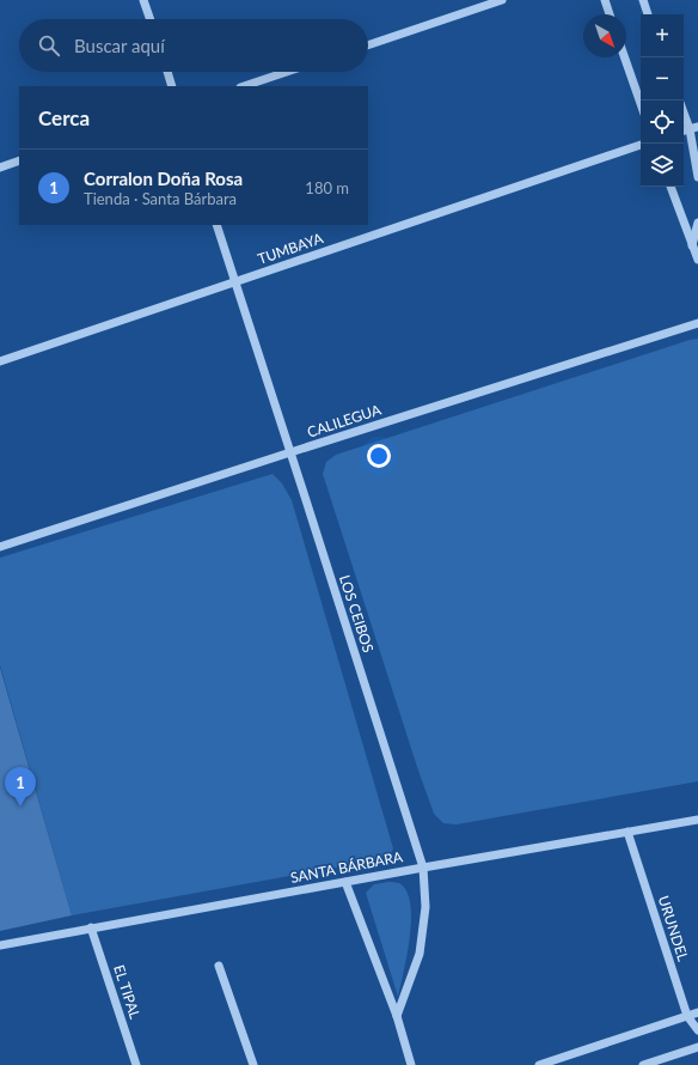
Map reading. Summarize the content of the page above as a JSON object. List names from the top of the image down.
{
  "streets": {
    "street": [
      "TUMBAYA",
      "CALILEGUA",
      "LOS CEIBOS",
      "SANTA BÁRBARA",
      "URUNDEL",
      "EL TIPAL"
    ]
  },
  "crossings": [
    ["TUMBAYA", "LOS CEIBOS"],
    ["CALILEGUA", "LOS CEIBOS"],
    ["LOS CEIBOS", "SANTA BÁRBARA"],
    ["SANTA BÁRBARA", "URUNDEL"],
    ["SANTA BÁRBARA", "EL TIPAL"]
  ],
  "north": "bottom right",
  "page": {
    "map_buttons": ["+", "−"],
    "search": "Buscar aquí",
    "heading": "Cerca",
    "list": [
      {
        "mark": "1",
        "name": "Corralon Doña Rosa",
        "note": "Tienda · Santa Bárbara",
        "value": "180 m"
      }
    ],
    "pins": "1"
  }
}
